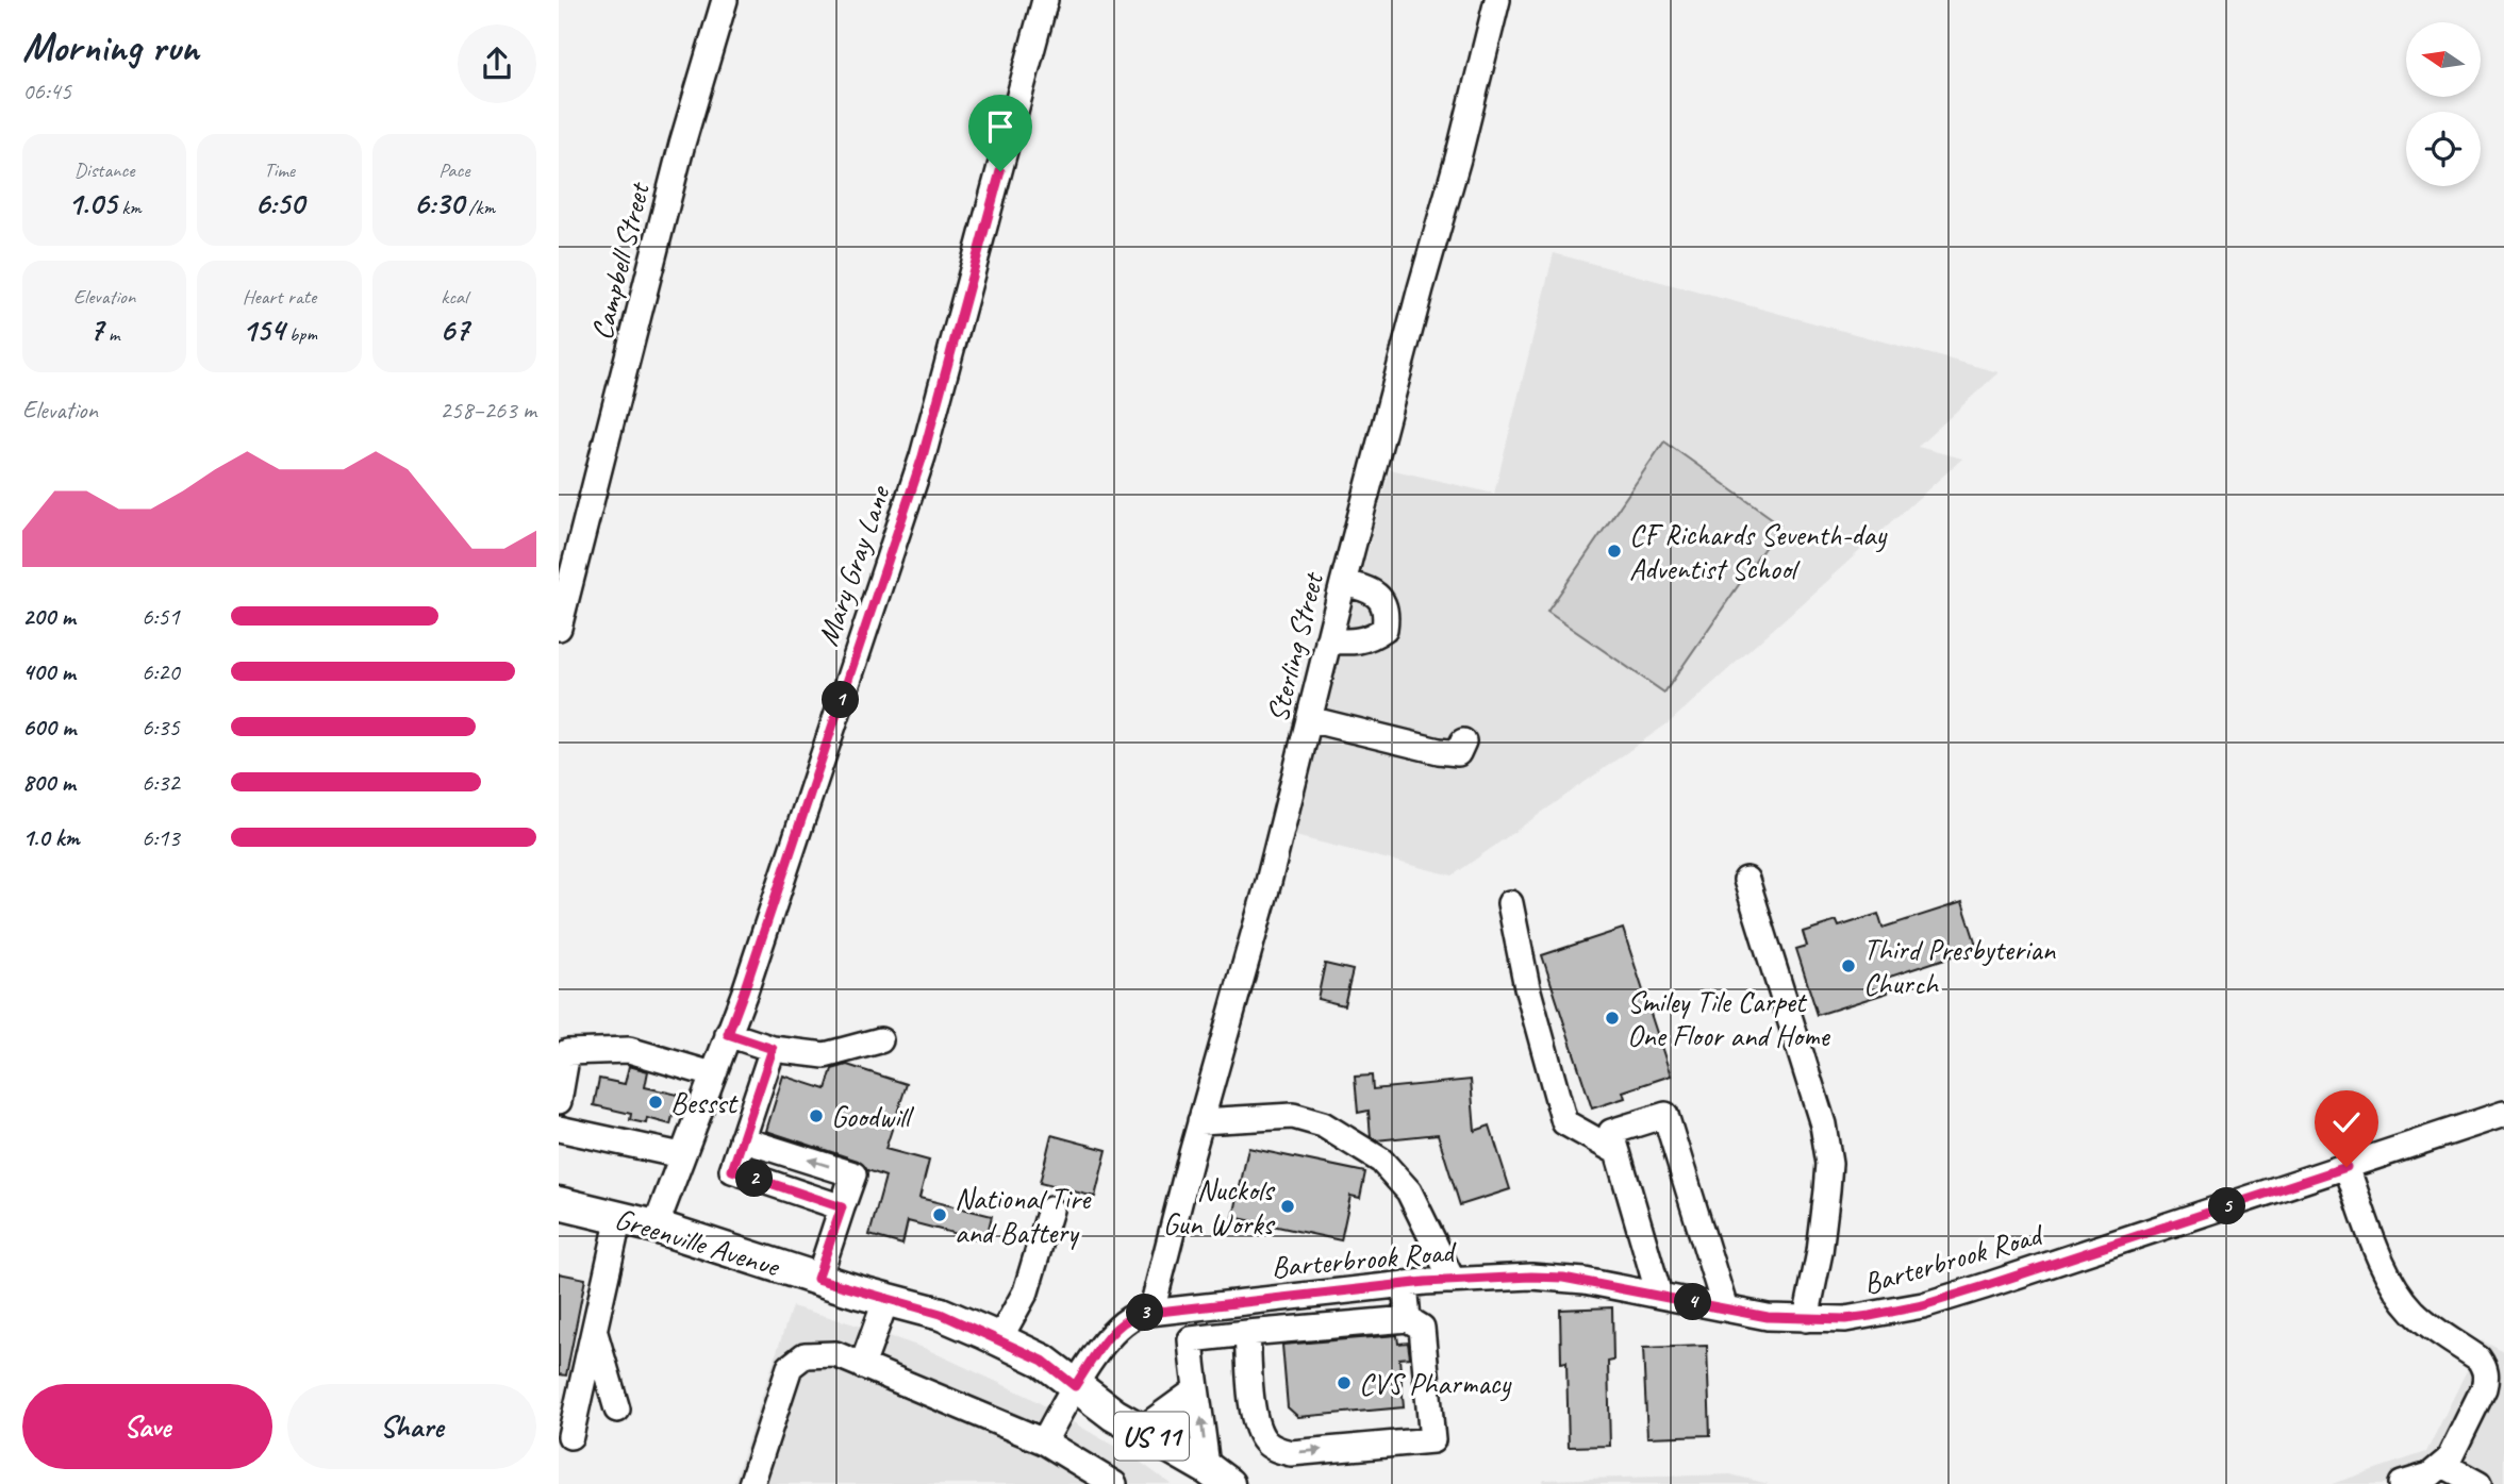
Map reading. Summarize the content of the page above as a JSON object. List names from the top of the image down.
{
  "streets": {
    "main road": ["Greenville Avenue", "US 11"],
    "street": [
      "Campbell Street",
      "Mary Gray Lane",
      "Sterling Street",
      "Barterbrook Road"
    ]
  },
  "crossings": [
    ["Mary Gray Lane", "Greenville Avenue"],
    ["Sterling Street", "Barterbrook Road"],
    ["Greenville Avenue", "Barterbrook Road"]
  ],
  "places": [
    "CF Richards Seventh-day Adventist School",
    "Third Presbyterian Church",
    "Smiley Tile Carpet One Floor and Home",
    "Bessst",
    "Goodwill",
    "Nuckols Gun Works",
    "National Tire and Battery",
    "CVS Pharmacy"
  ],
  "north": "left",
  "page": {
    "heading": ["Morning run", "06:45"],
    "stats": [
      ["Distance", "1.05 km"],
      ["Time", "6:50"],
      ["Pace", "6:30 /km"],
      ["Elevation", "7 m"],
      ["Heart rate", "154 bpm"],
      ["kcal", "67"]
    ],
    "chart": ["Elevation", "258–263 m"],
    "list": [
      {
        "name": "200 m",
        "note": "6:51"
      },
      {
        "name": "400 m",
        "note": "6:20"
      },
      {
        "name": "600 m",
        "note": "6:35"
      },
      {
        "name": "800 m",
        "note": "6:32"
      },
      {
        "name": "1.0 km",
        "note": "6:13"
      }
    ],
    "pins": [
      "1",
      "2",
      "5",
      "4",
      "3"
    ],
    "buttons": ["Save", "Share"]
  }
}
